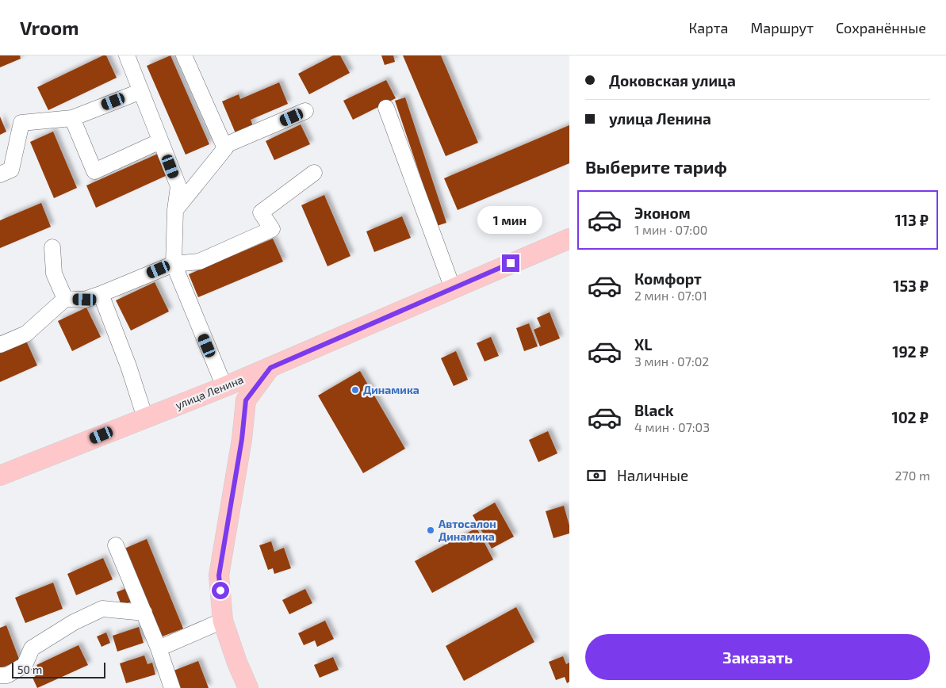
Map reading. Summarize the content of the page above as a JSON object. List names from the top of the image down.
{
  "streets": {
    "main road": ["улица Ленина"]
  },
  "places": ["Динамика", "Автосалон Динамика"],
  "scale_bar": "50 m",
  "page": {
    "header": "Vroom",
    "nav": ["Карта", "Маршрут", "Сохранённые"],
    "banner": ["Доковская улица", "улица Ленина"],
    "heading": "Выберите тариф",
    "list": [
      {
        "name": "Эконом",
        "note": "1 мин · 07:00",
        "value": "113 ₽"
      },
      {
        "name": "Комфорт",
        "note": "2 мин · 07:01",
        "value": "153 ₽"
      },
      {
        "name": "XL",
        "note": "3 мин · 07:02",
        "value": "192 ₽"
      },
      {
        "name": "Black",
        "note": "4 мин · 07:03",
        "value": "102 ₽"
      }
    ],
    "bubble": "1 мин",
    "pay": ["Наличные", "270 m"],
    "buttons": "Заказать",
    "scale": "50 m"
  }
}
